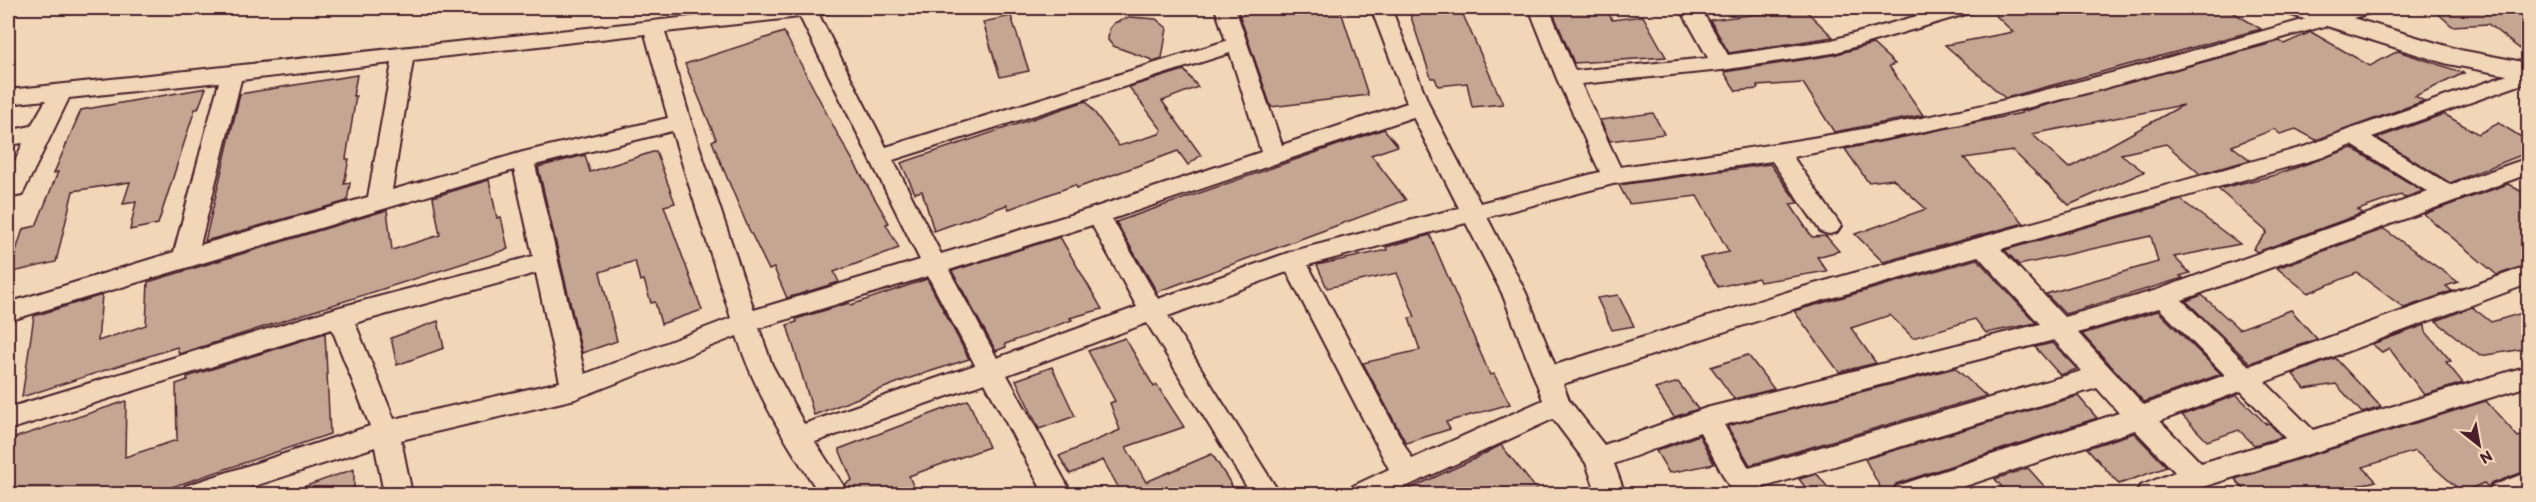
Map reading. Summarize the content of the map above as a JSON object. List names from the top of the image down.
{
  "north": "bottom right"
}
